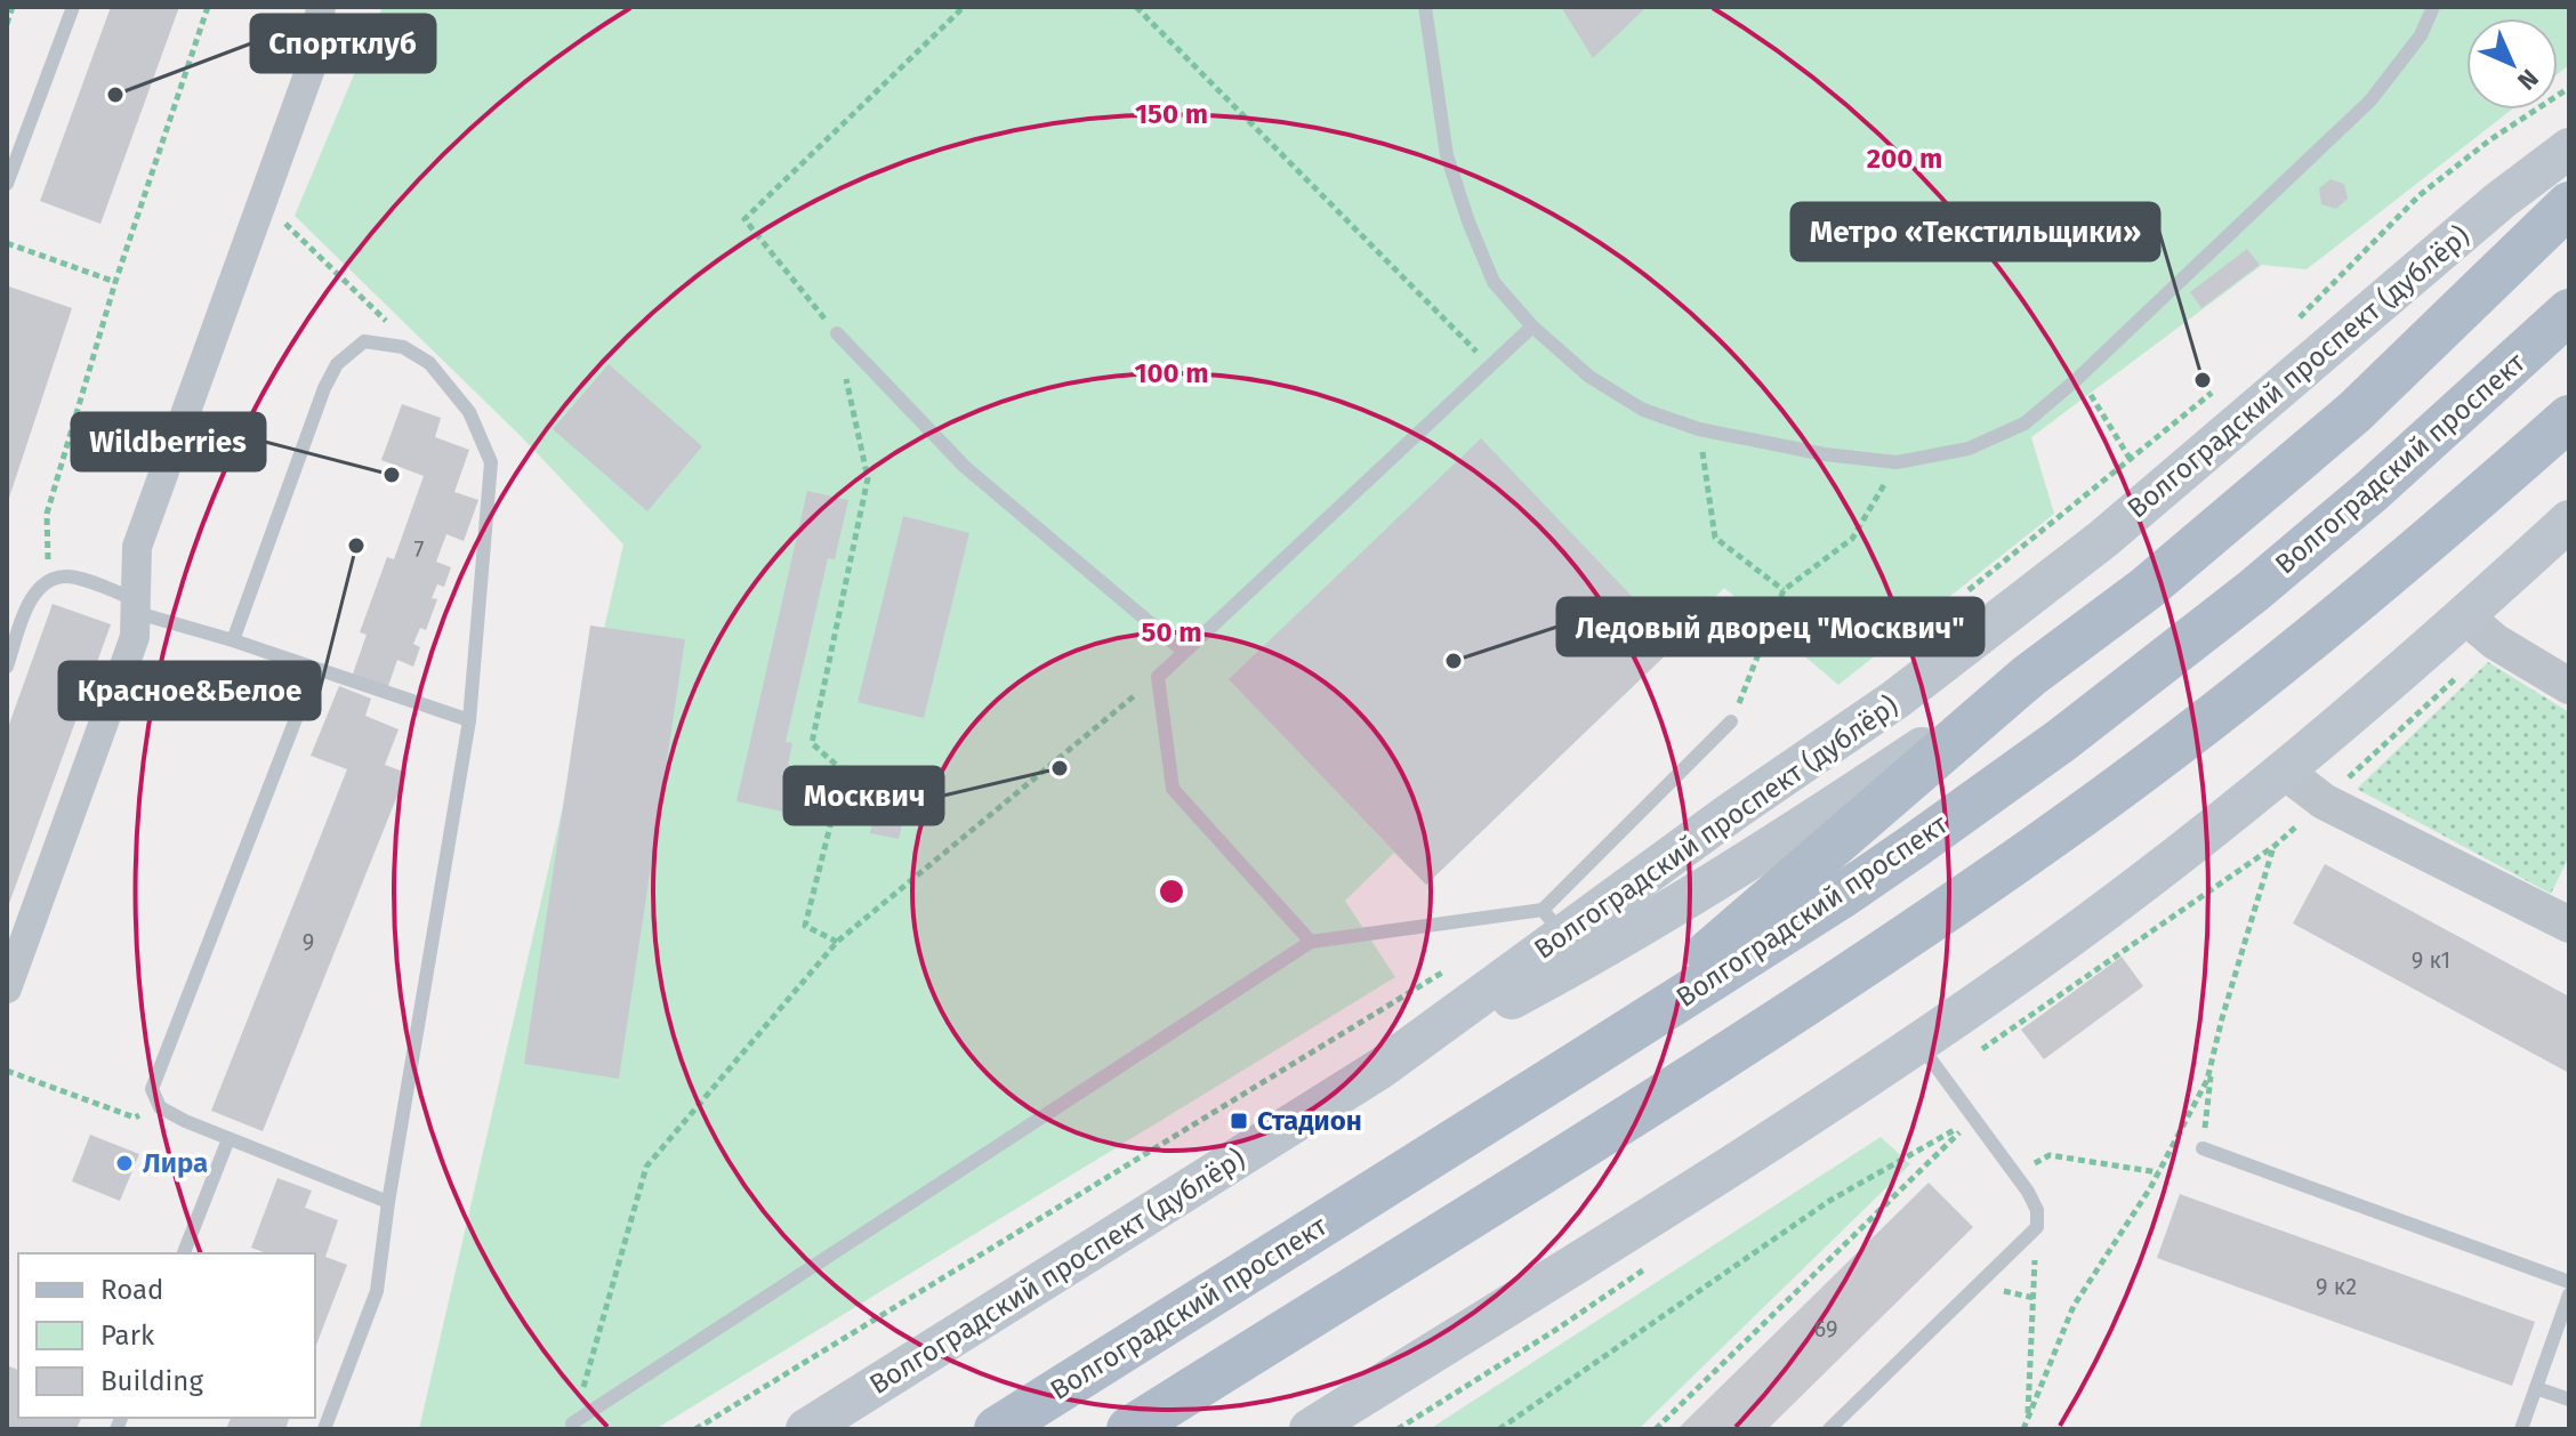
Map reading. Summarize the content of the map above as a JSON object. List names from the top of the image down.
{
  "streets": {
    "main road": ["Волгоградский проспект (дублёр)", "Волгоградский проспект"]
  },
  "places": {
    "other": [
      "Спортклуб",
      "Метро «Текстильщики»",
      "Wildberries",
      "Красное&Белое",
      "Ледовый дворец \"Москвич\"",
      "Москвич",
      "Лира"
    ],
    "transit": ["Стадион"]
  },
  "house_numbers": [
    "7",
    "9",
    "9 к1",
    "9 к2",
    "69"
  ],
  "legend": ["Road", "Park", "Building"],
  "north": "bottom right",
  "rings": [
    "150 m",
    "200 m",
    "100 m",
    "50 m"
  ]
}
